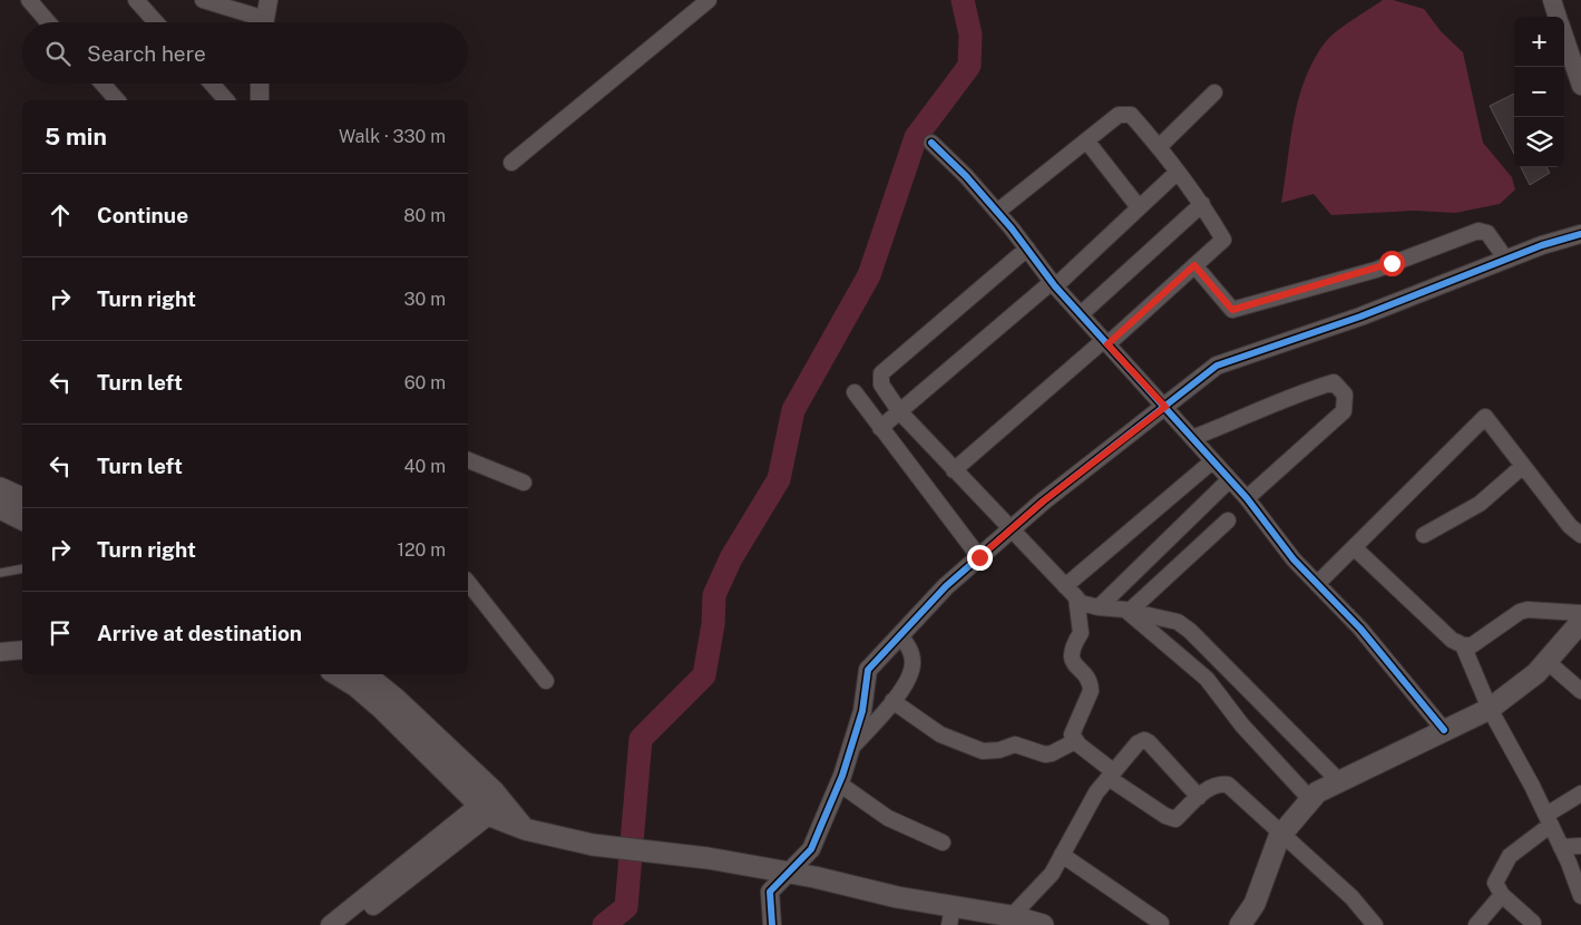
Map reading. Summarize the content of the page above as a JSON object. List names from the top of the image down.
{
  "page": {
    "map_buttons": ["+", "−"],
    "search": "Search here",
    "heading": ["5 min", "Walk · 330 m"],
    "list": [
      ["Continue", "80 m"],
      ["Turn right", "30 m"],
      ["Turn left", "60 m"],
      ["Turn left", "40 m"],
      ["Turn right", "120 m"],
      "Arrive at destination"
    ]
  }
}
